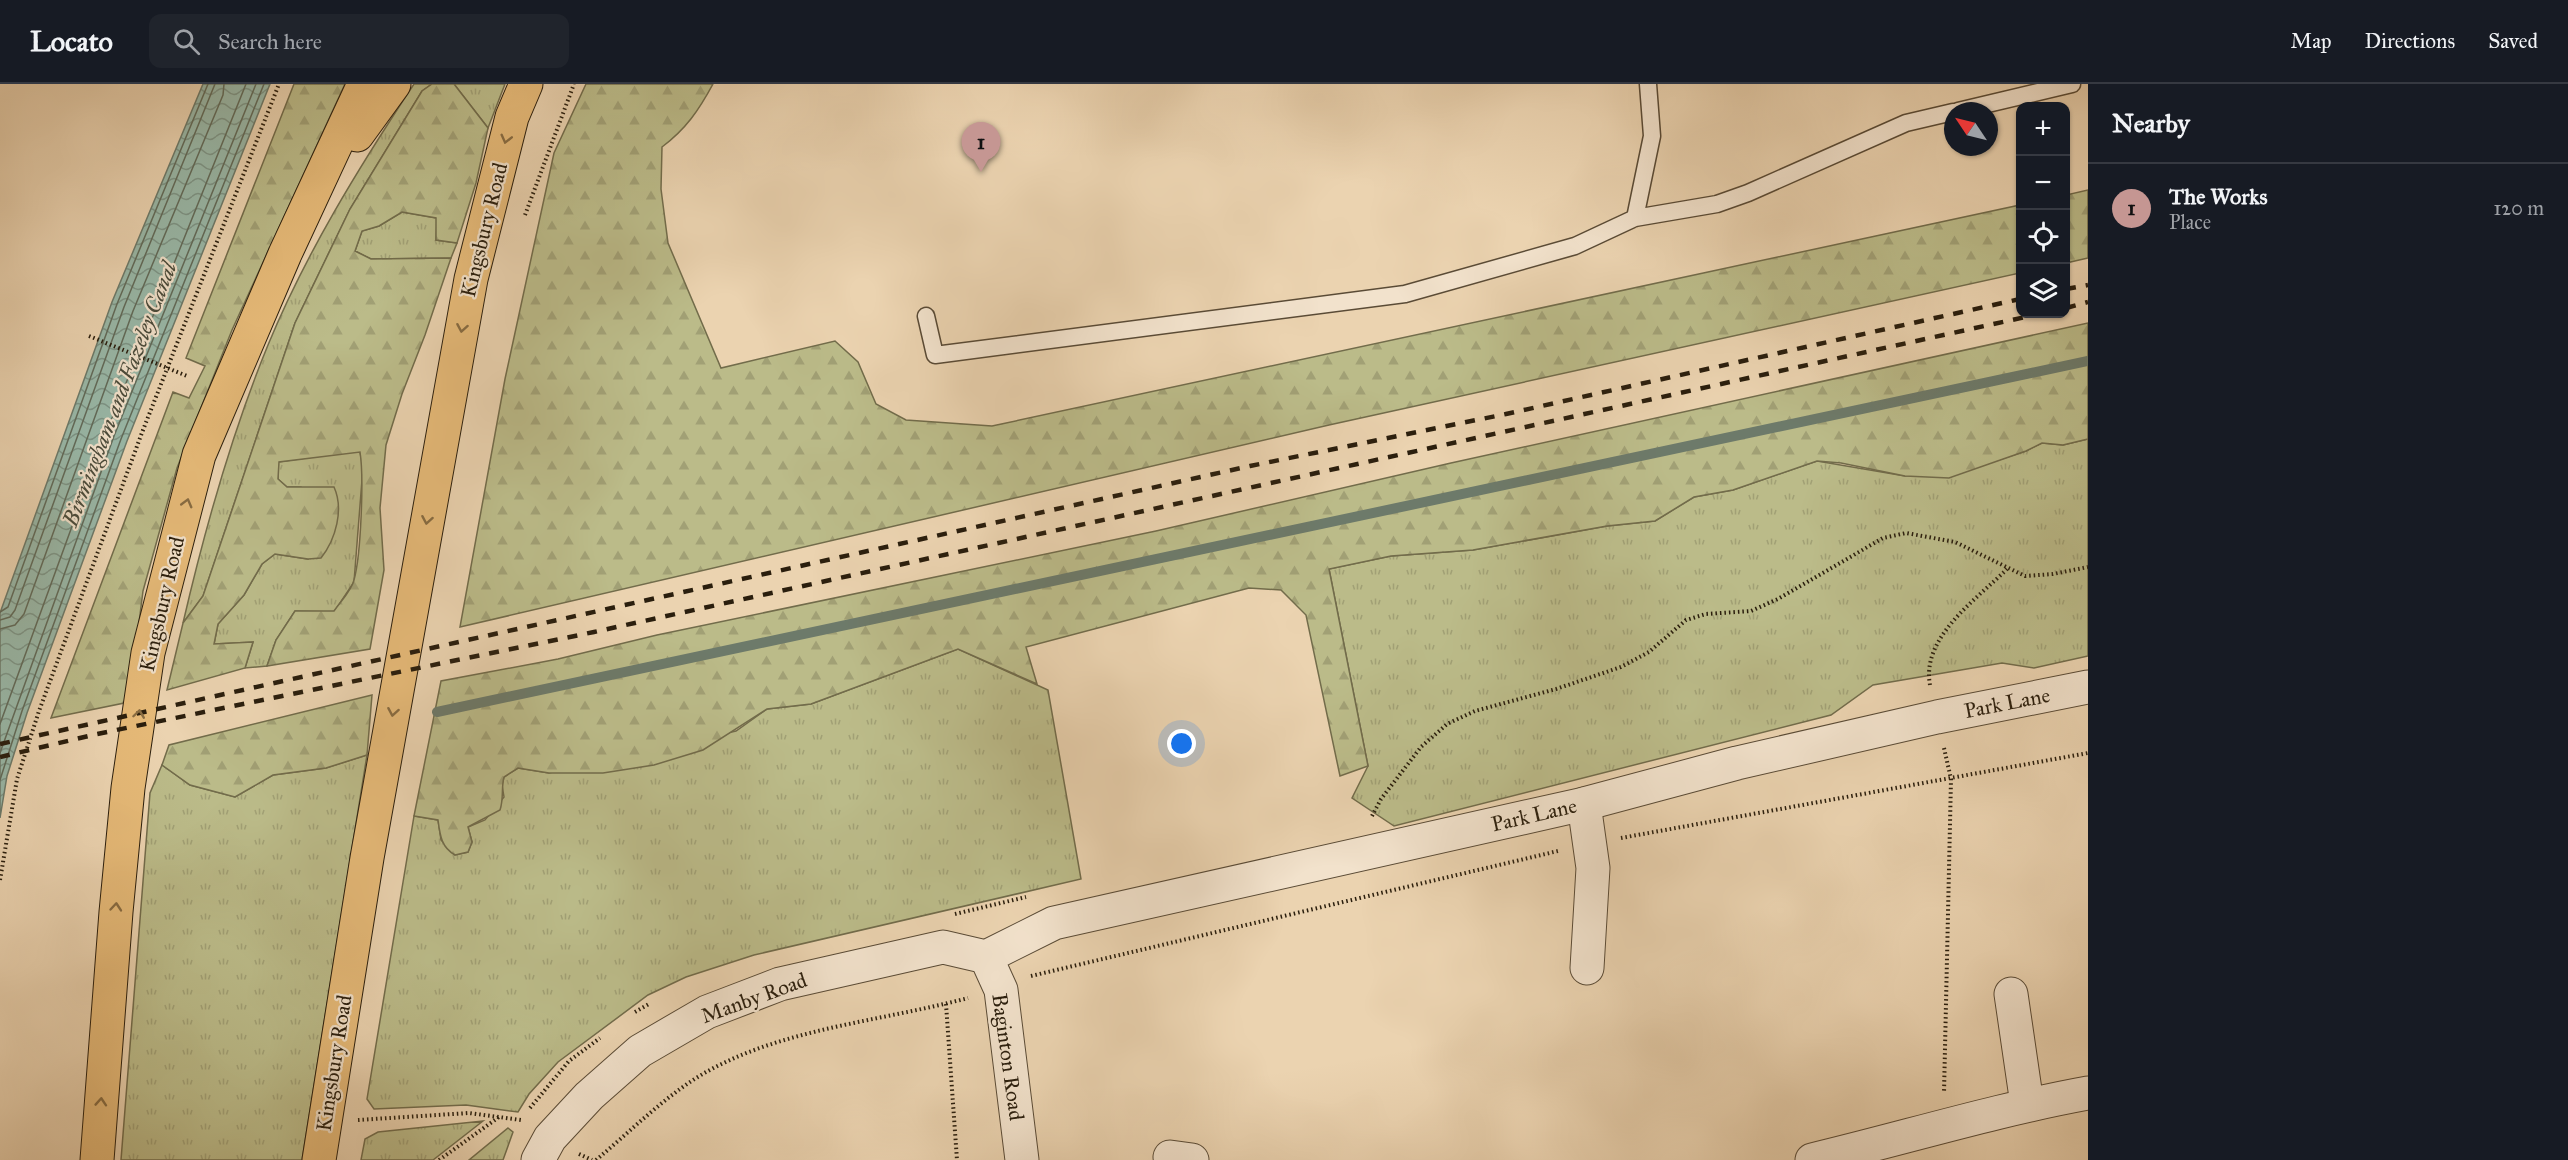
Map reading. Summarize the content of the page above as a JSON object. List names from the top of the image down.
{
  "streets": {
    "highway": ["Kingsbury Road"],
    "street": ["Park Lane", "Manby Road", "Baginton Road"]
  },
  "crossings": [
    ["Park Lane", "Manby Road"],
    ["Park Lane", "Baginton Road"],
    ["Manby Road", "Baginton Road"]
  ],
  "water": ["Birmingham and Fazeley Canal"],
  "north": "top left",
  "page": {
    "header": "Locato",
    "search": "Search here",
    "nav": ["Map", "Directions", "Saved"],
    "heading": "Nearby",
    "map_buttons": ["+", "−"],
    "pins": "1",
    "list": [
      {
        "mark": "1",
        "name": "The Works",
        "note": "Place",
        "value": "120 m"
      }
    ]
  }
}
